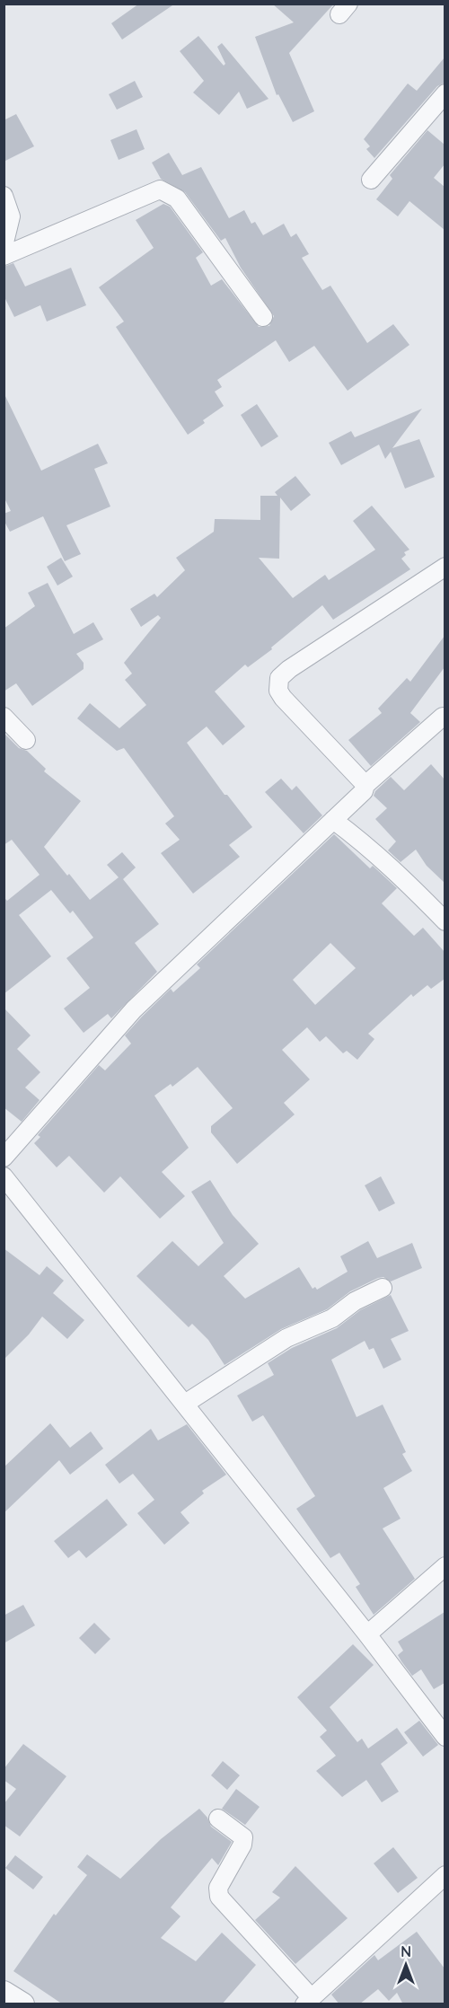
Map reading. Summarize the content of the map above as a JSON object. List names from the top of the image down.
{
  "north": "top"
}
